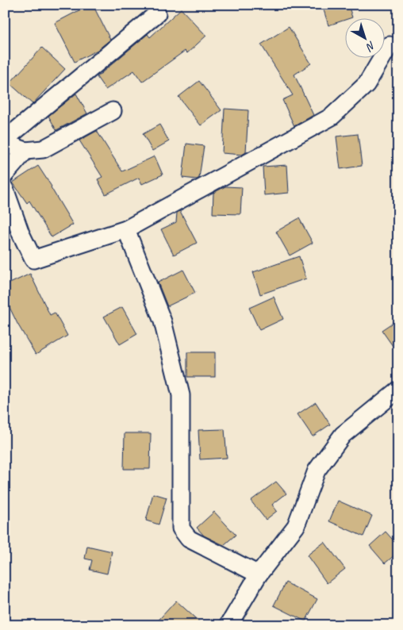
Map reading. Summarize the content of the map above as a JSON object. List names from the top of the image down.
{
  "north": "bottom right"
}
